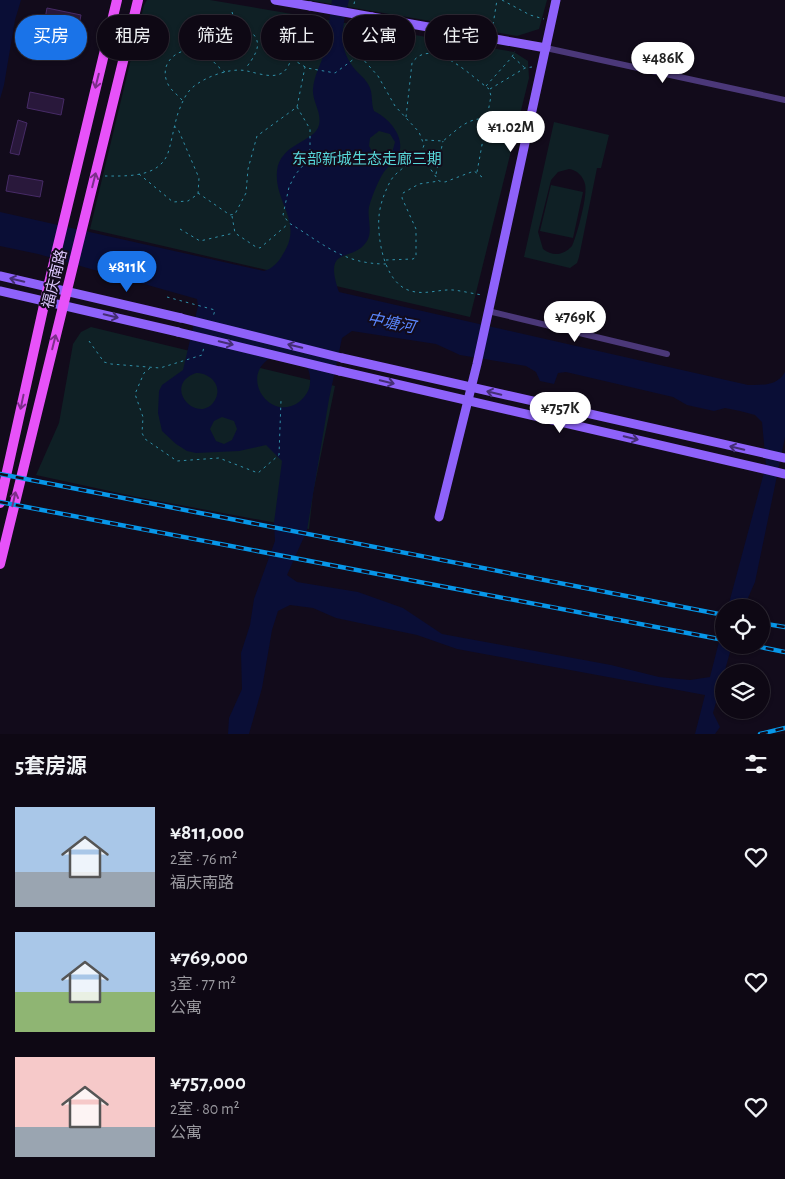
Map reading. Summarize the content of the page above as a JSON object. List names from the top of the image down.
{
  "streets": {
    "main road": ["福庆南路"]
  },
  "water": ["中塘河"],
  "parks": ["东部新城生态走廊三期"],
  "page": {
    "chip": [
      "买房",
      "租房",
      "筛选",
      "新上",
      "公寓",
      "住宅"
    ],
    "price": [
      "¥486K",
      "¥1.02M",
      "¥811K",
      "¥769K",
      "¥757K"
    ],
    "heading": "5套房源",
    "list": [
      {
        "name": "¥811,000",
        "note": "2室 · 76 m² · 福庆南路"
      },
      {
        "name": "¥769,000",
        "note": "3室 · 77 m² · 公寓"
      },
      {
        "name": "¥757,000",
        "note": "2室 · 80 m² · 公寓"
      }
    ]
  }
}
